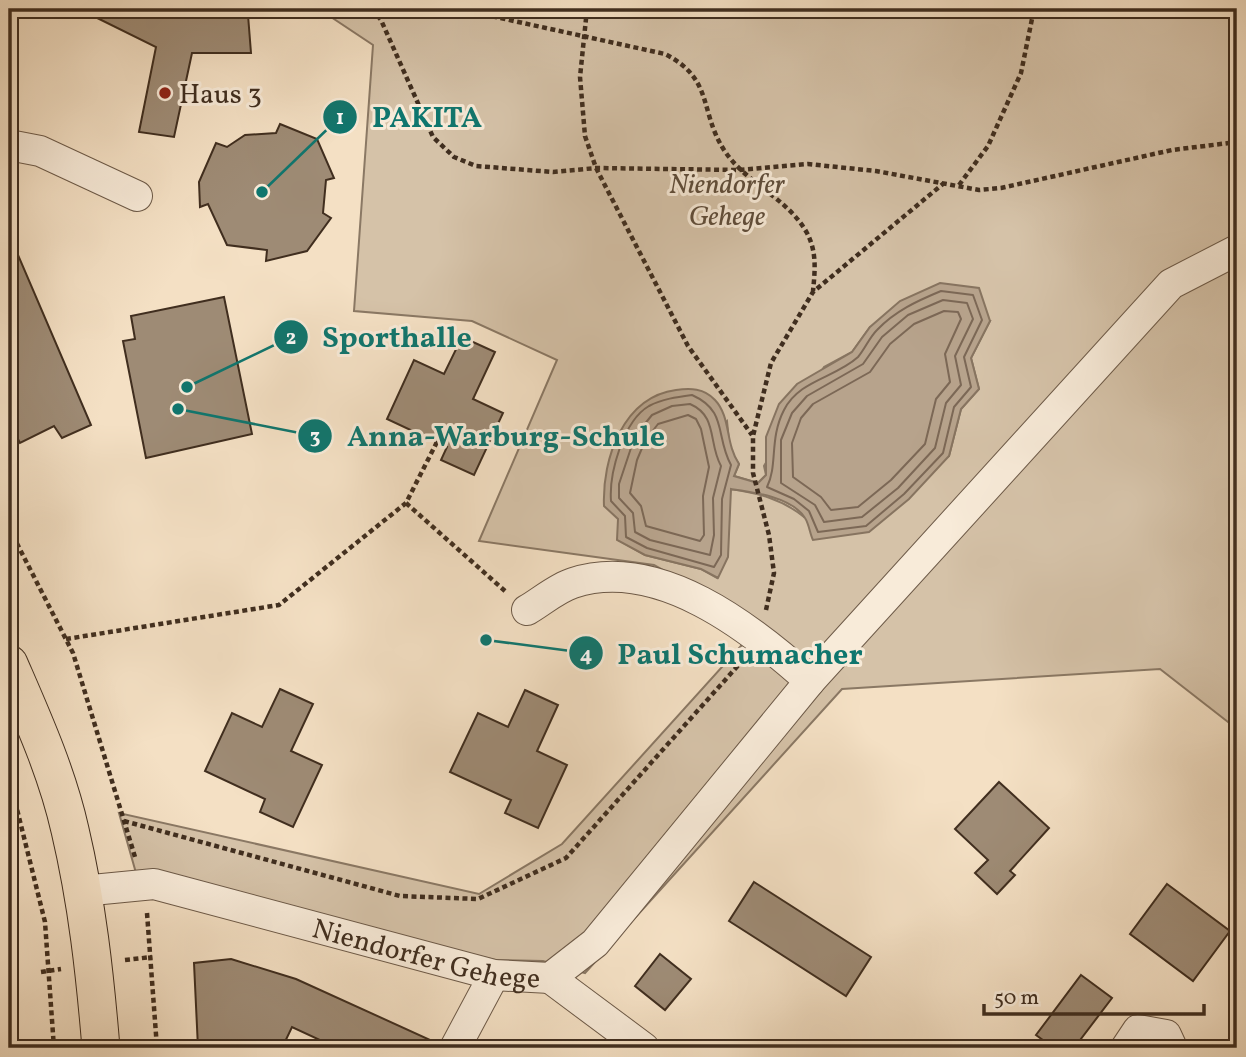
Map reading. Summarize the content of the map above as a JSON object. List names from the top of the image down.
{
  "streets": {
    "street": ["Niendorfer Gehege"]
  },
  "parks": ["Niendorfer Gehege"],
  "places": [
    "Haus 3",
    "PAKITA",
    "Sporthalle",
    "Anna-Warburg-Schule",
    "Paul Schumacher"
  ],
  "scale_bar": "50 m"
}
